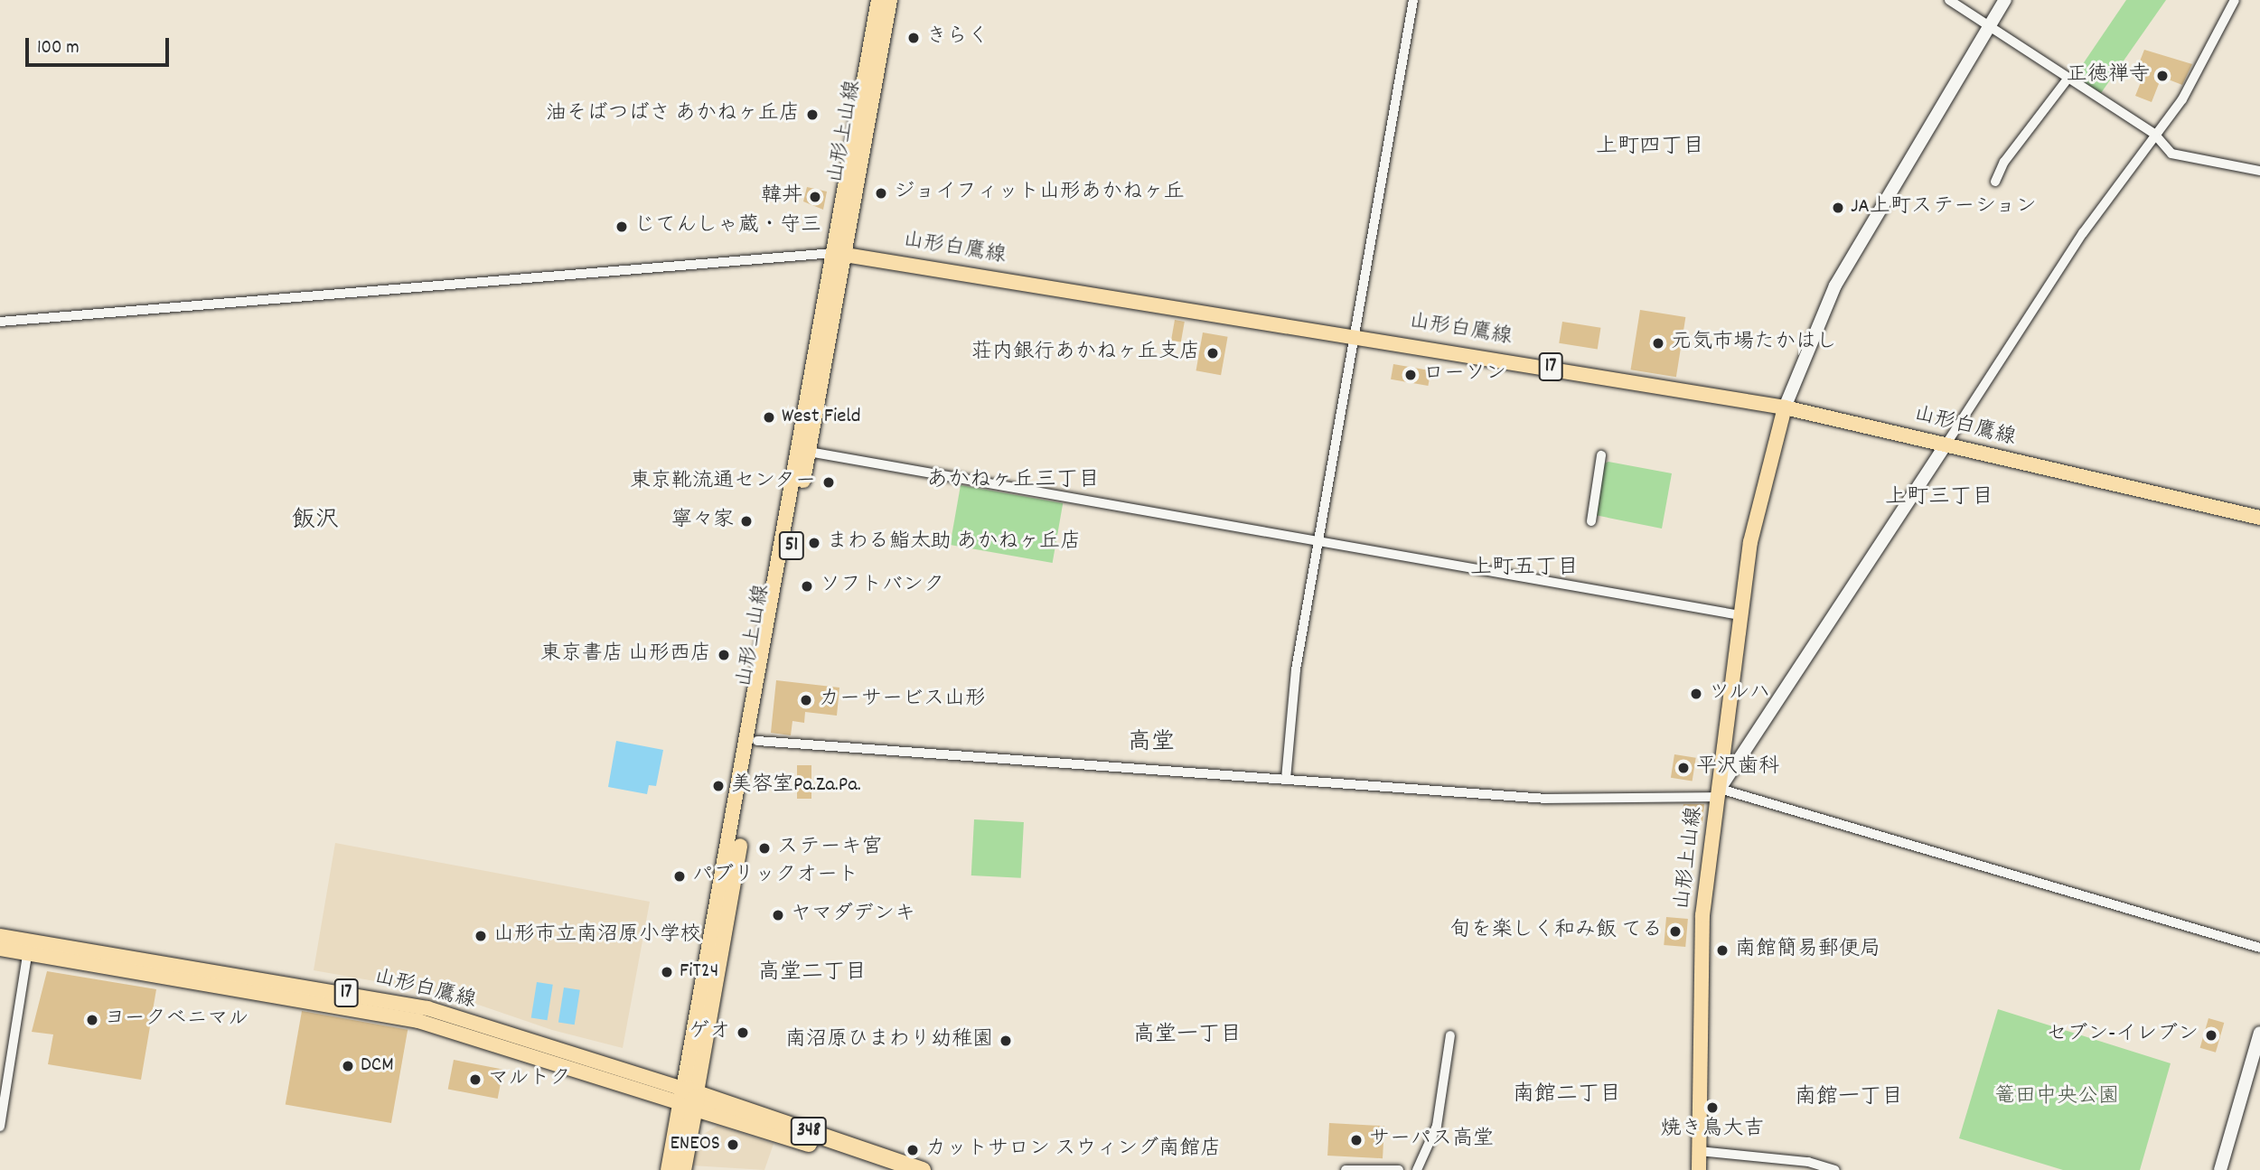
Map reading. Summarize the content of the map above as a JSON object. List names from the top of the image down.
{
  "streets": {
    "highway": ["348"],
    "main road": [
      "山形上山線",
      "山形白鷹線",
      "17",
      "51"
    ]
  },
  "crossings": [
    ["山形上山線", "山形白鷹線"],
    ["山形上山線", "348"],
    ["山形白鷹線", "348"]
  ],
  "districts": [
    "上町四丁目",
    "あかねヶ丘三丁目",
    "上町三丁目",
    "飯沢",
    "上町五丁目",
    "高堂",
    "高堂二丁目",
    "高堂一丁目",
    "南館二丁目",
    "南館一丁目"
  ],
  "parks": ["篭田中央公園"],
  "places": [
    "きらく",
    "正徳禅寺",
    "油そばつばさ あかねヶ丘店",
    "ジョイフィット山形あかねヶ丘",
    "韓丼",
    "JA上町ステーション",
    "じてんしゃ蔵・守三",
    "元気市場たかはし",
    "荘内銀行あかねヶ丘支店",
    "ローソン",
    "West Field",
    "東京靴流通センター",
    "寧々家",
    "まわる鮨太助 あかねヶ丘店",
    "ソフトバンク",
    "東京書店 山形西店",
    "ツルハ",
    "カーサービス山形",
    "平沢歯科",
    "美容室Pa.Za.Pa.",
    "ステーキ宮",
    "パブリックオート",
    "ヤマダデンキ",
    "旬を楽しく和み飯 てる",
    "山形市立南沼原小学校",
    "南館簡易郵便局",
    "FiT24",
    "ヨークベニマル",
    "ゲオ",
    "セブン-イレブン",
    "南沼原ひまわり幼稚園",
    "DCM",
    "マルトク",
    "焼き鳥大吉",
    "サーパス高堂",
    "ENEOS",
    "カットサロン スウィング南館店"
  ],
  "scale_bar": "100 m"
}
